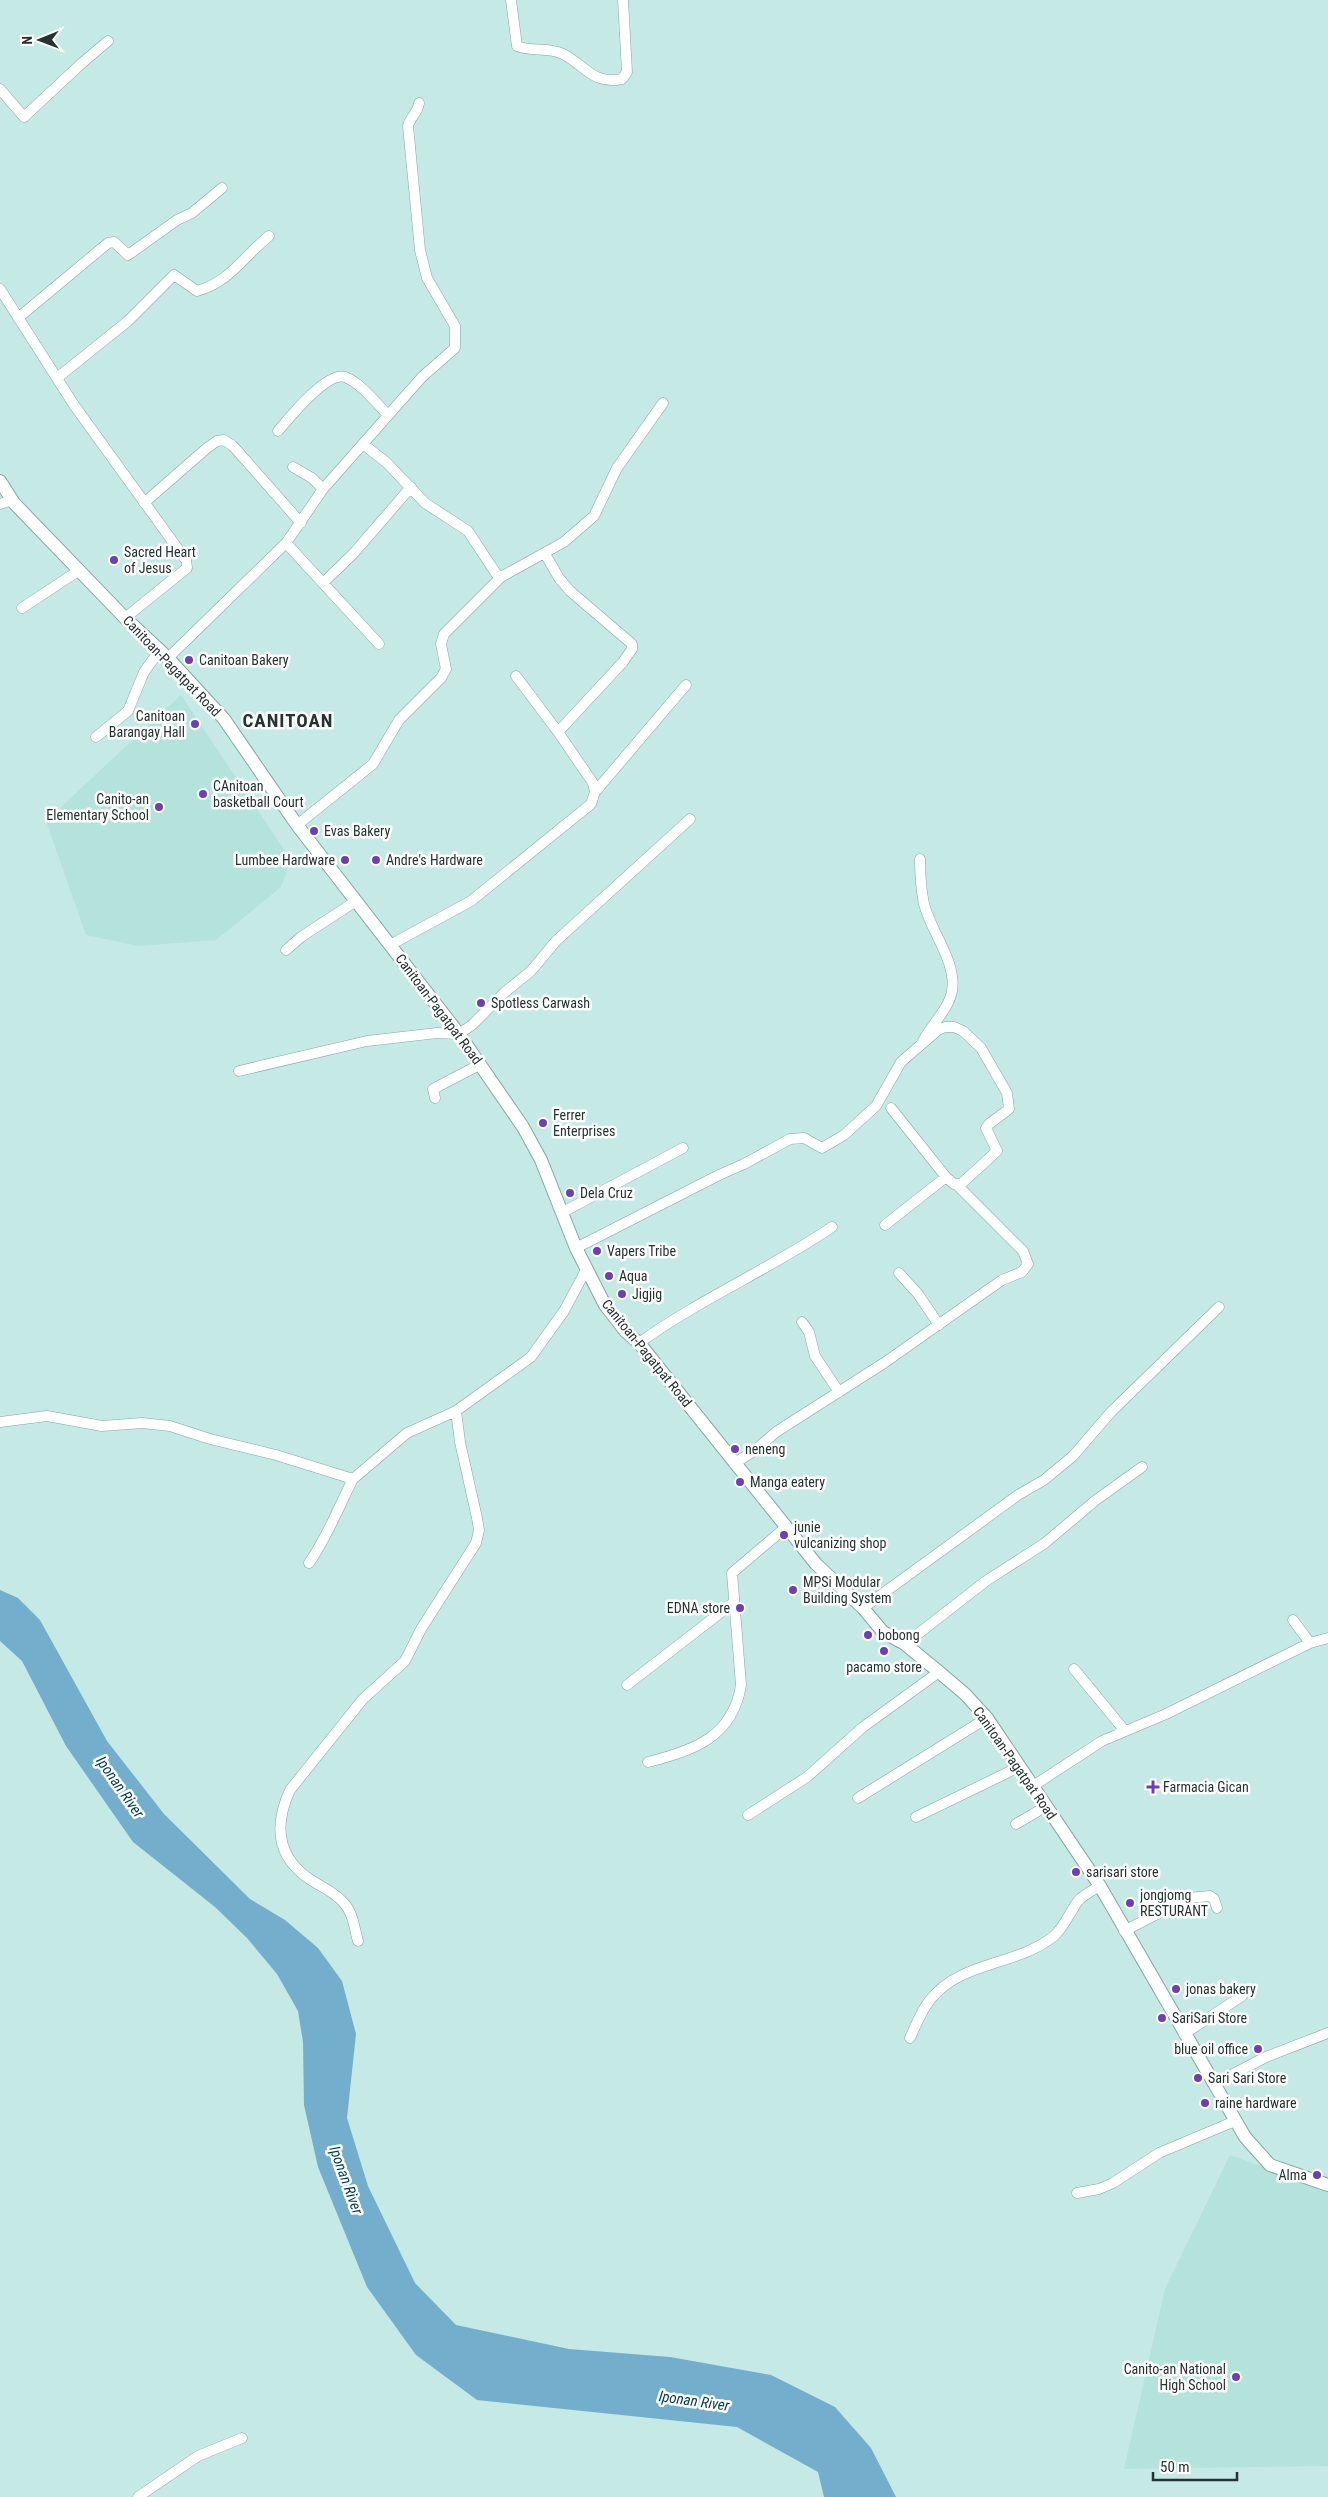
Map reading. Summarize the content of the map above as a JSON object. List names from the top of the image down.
{
  "streets": {
    "street": ["Canitoan-Pagatpat Road"]
  },
  "districts": ["CANITOAN"],
  "water": ["Iponan River"],
  "places": {
    "other": [
      "Sacred Heart of Jesus",
      "Canitoan Bakery",
      "Canitoan Barangay Hall",
      "CAnitoan basketball Court",
      "Canito-an Elementary School",
      "Evas Bakery",
      "Lumbee Hardware",
      "Andre's Hardware",
      "Spotless Carwash",
      "Ferrer Enterprises",
      "Dela Cruz",
      "Vapers Tribe",
      "Aqua",
      "Jigjig",
      "neneng",
      "Manga eatery",
      "junie vulcanizing shop",
      "MPSi Modular Building System",
      "EDNA store",
      "bobong",
      "pacamo store",
      "sarisari store",
      "jongjomg RESTURANT",
      "jonas bakery",
      "SariSari Store",
      "blue oil office",
      "Sari Sari Store",
      "raine hardware",
      "Alma",
      "Canito-an National High School"
    ],
    "health": ["Farmacia Gican"]
  },
  "scale_bar": "50 m",
  "north": "left"
}
